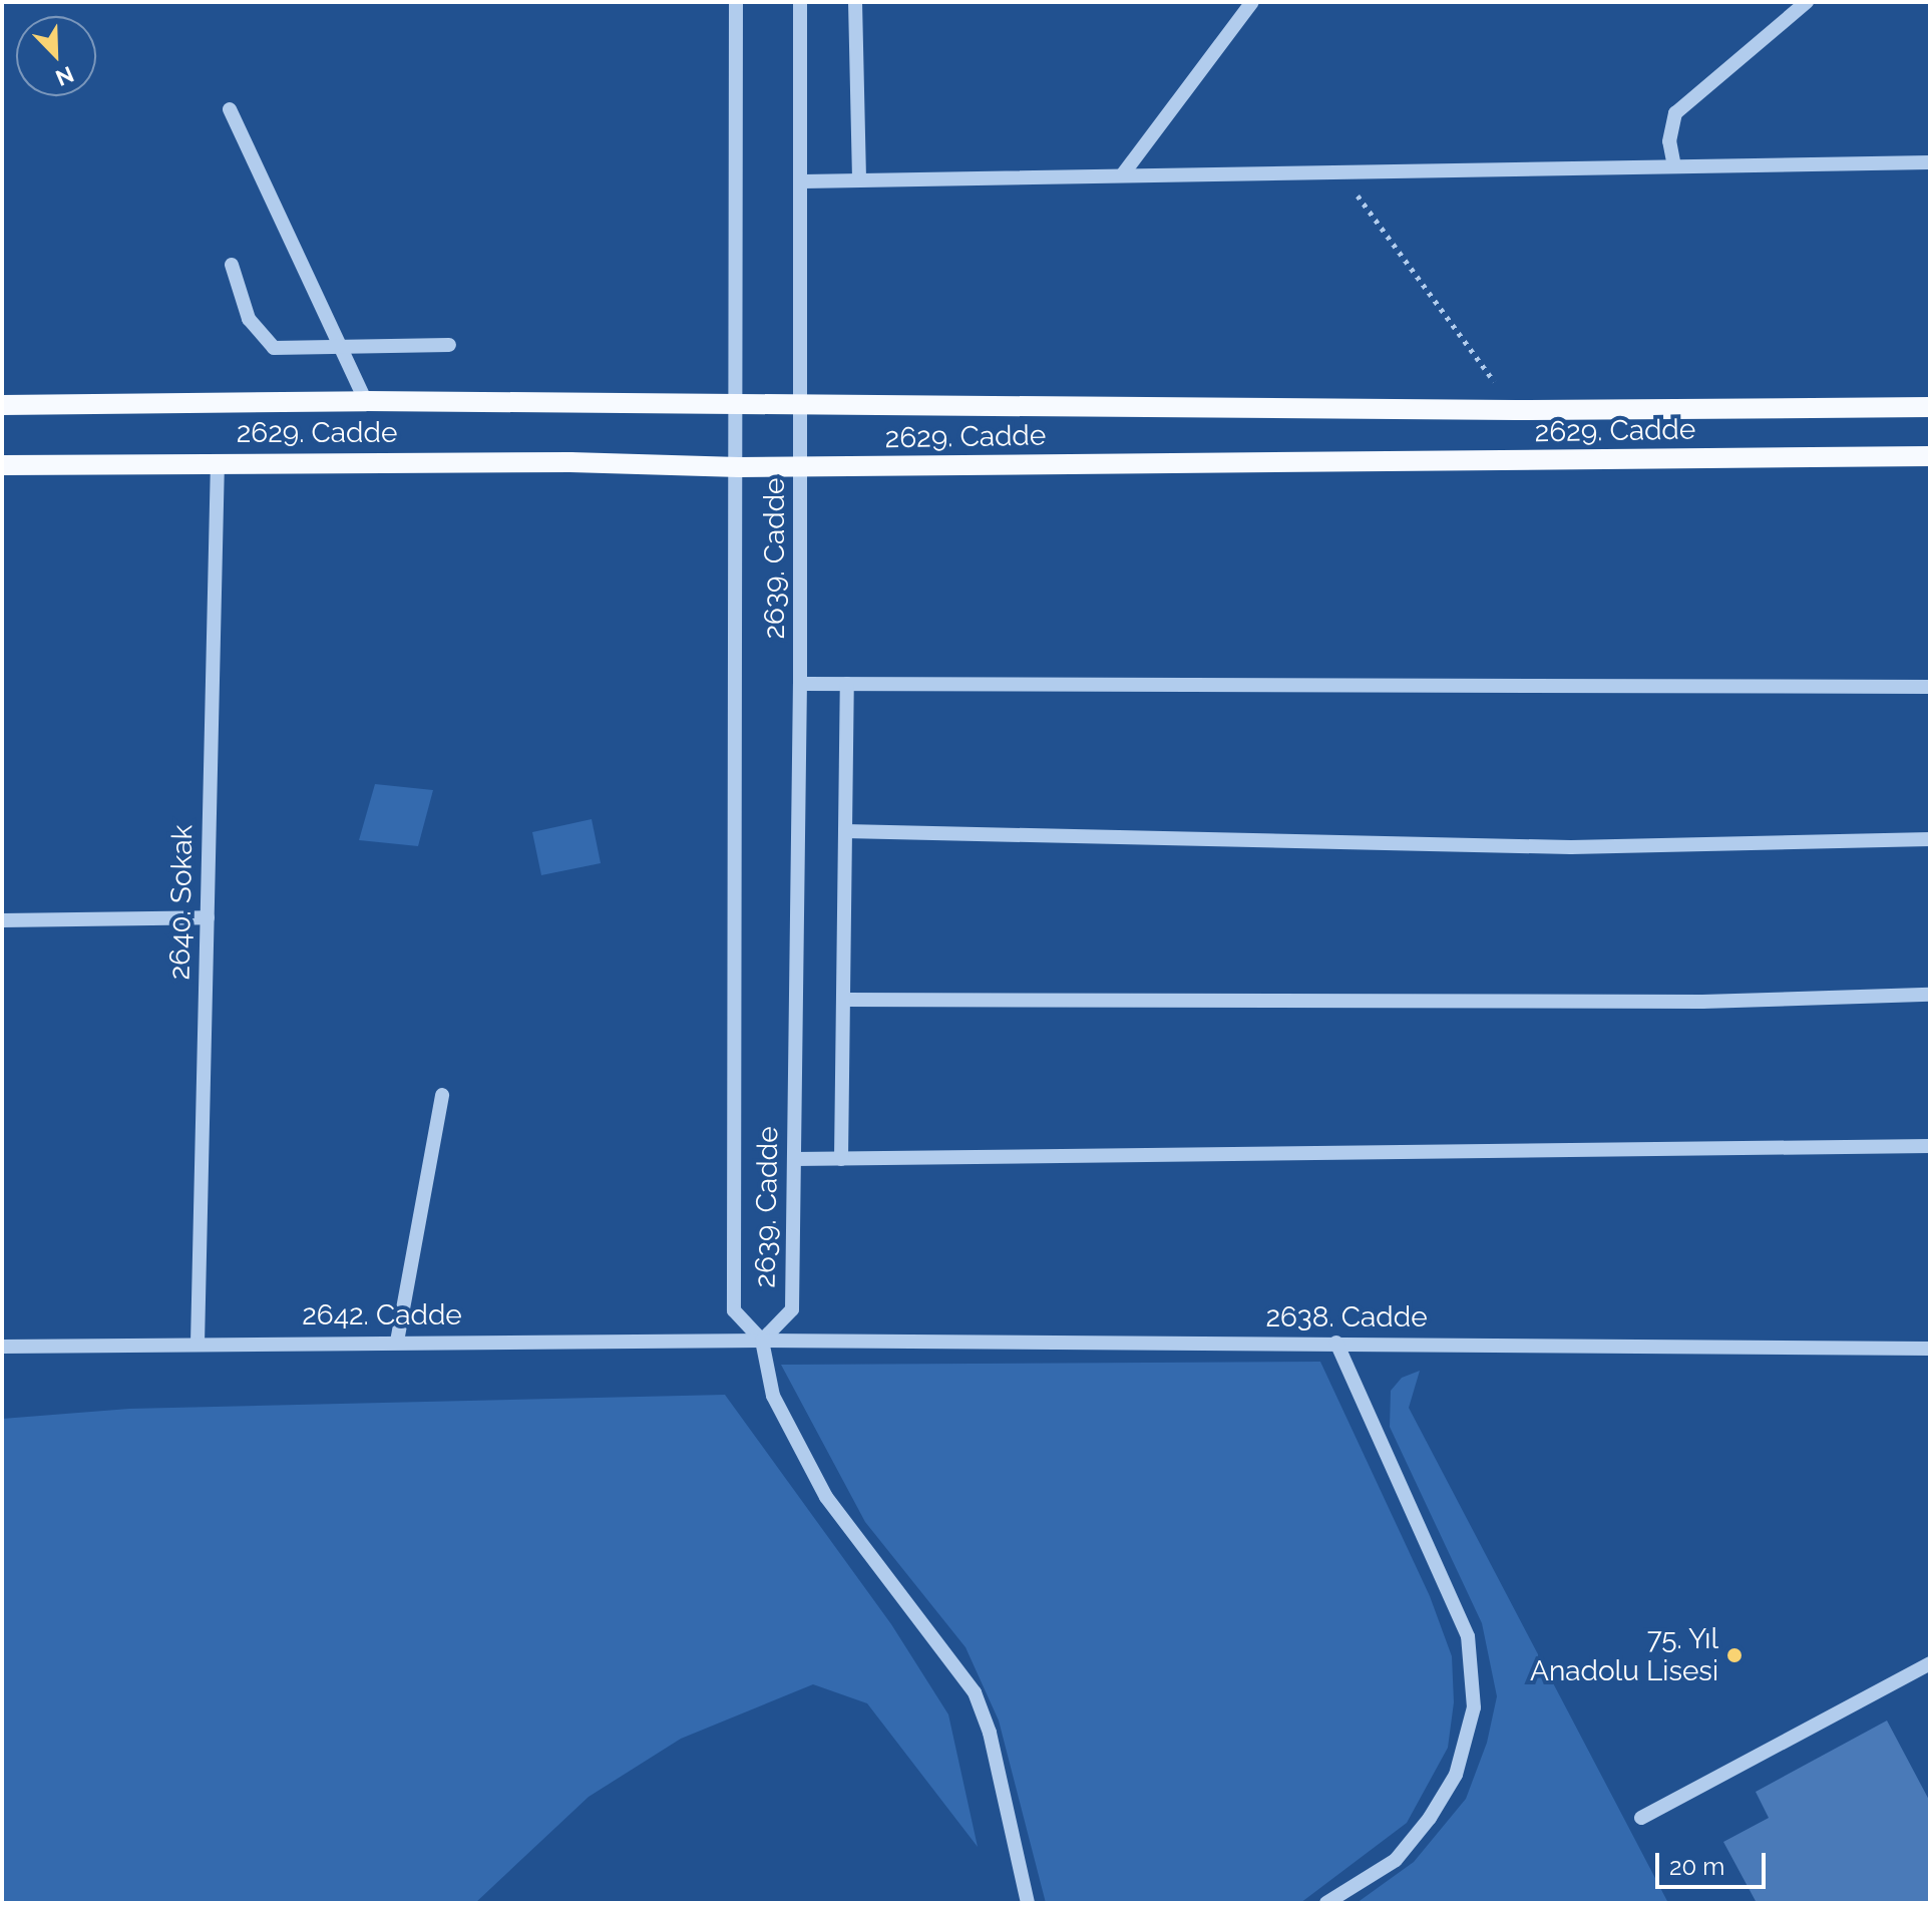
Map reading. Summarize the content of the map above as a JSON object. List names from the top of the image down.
{
  "streets": {
    "main road": ["2629. Cadde"],
    "street": [
      "2639. Cadde",
      "2640. Sokak",
      "2642. Cadde",
      "2638. Cadde"
    ]
  },
  "crossings": [
    ["2629. Cadde", "2639. Cadde"],
    ["2629. Cadde", "2640. Sokak"],
    ["2639. Cadde", "2642. Cadde"],
    ["2639. Cadde", "2638. Cadde"],
    ["2640. Sokak", "2642. Cadde"],
    ["2642. Cadde", "2638. Cadde"]
  ],
  "places": ["75. Yıl Anadolu Lisesi"],
  "scale_bar": "20 m",
  "north": "bottom right"
}
